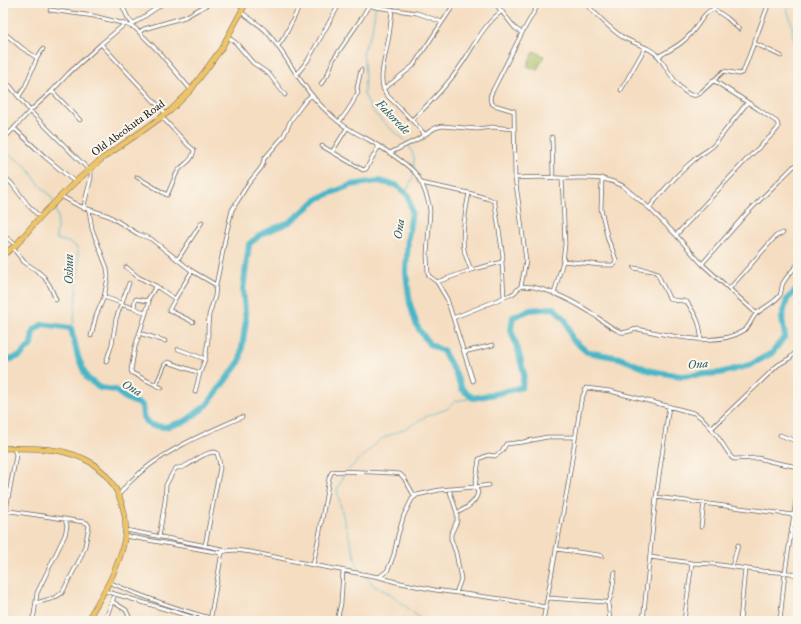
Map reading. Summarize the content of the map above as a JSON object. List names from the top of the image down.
{
  "streets": {
    "highway": ["Old Abeokuta Road"]
  },
  "water": ["Fakorede", "Ona", "Oshun"]
}
